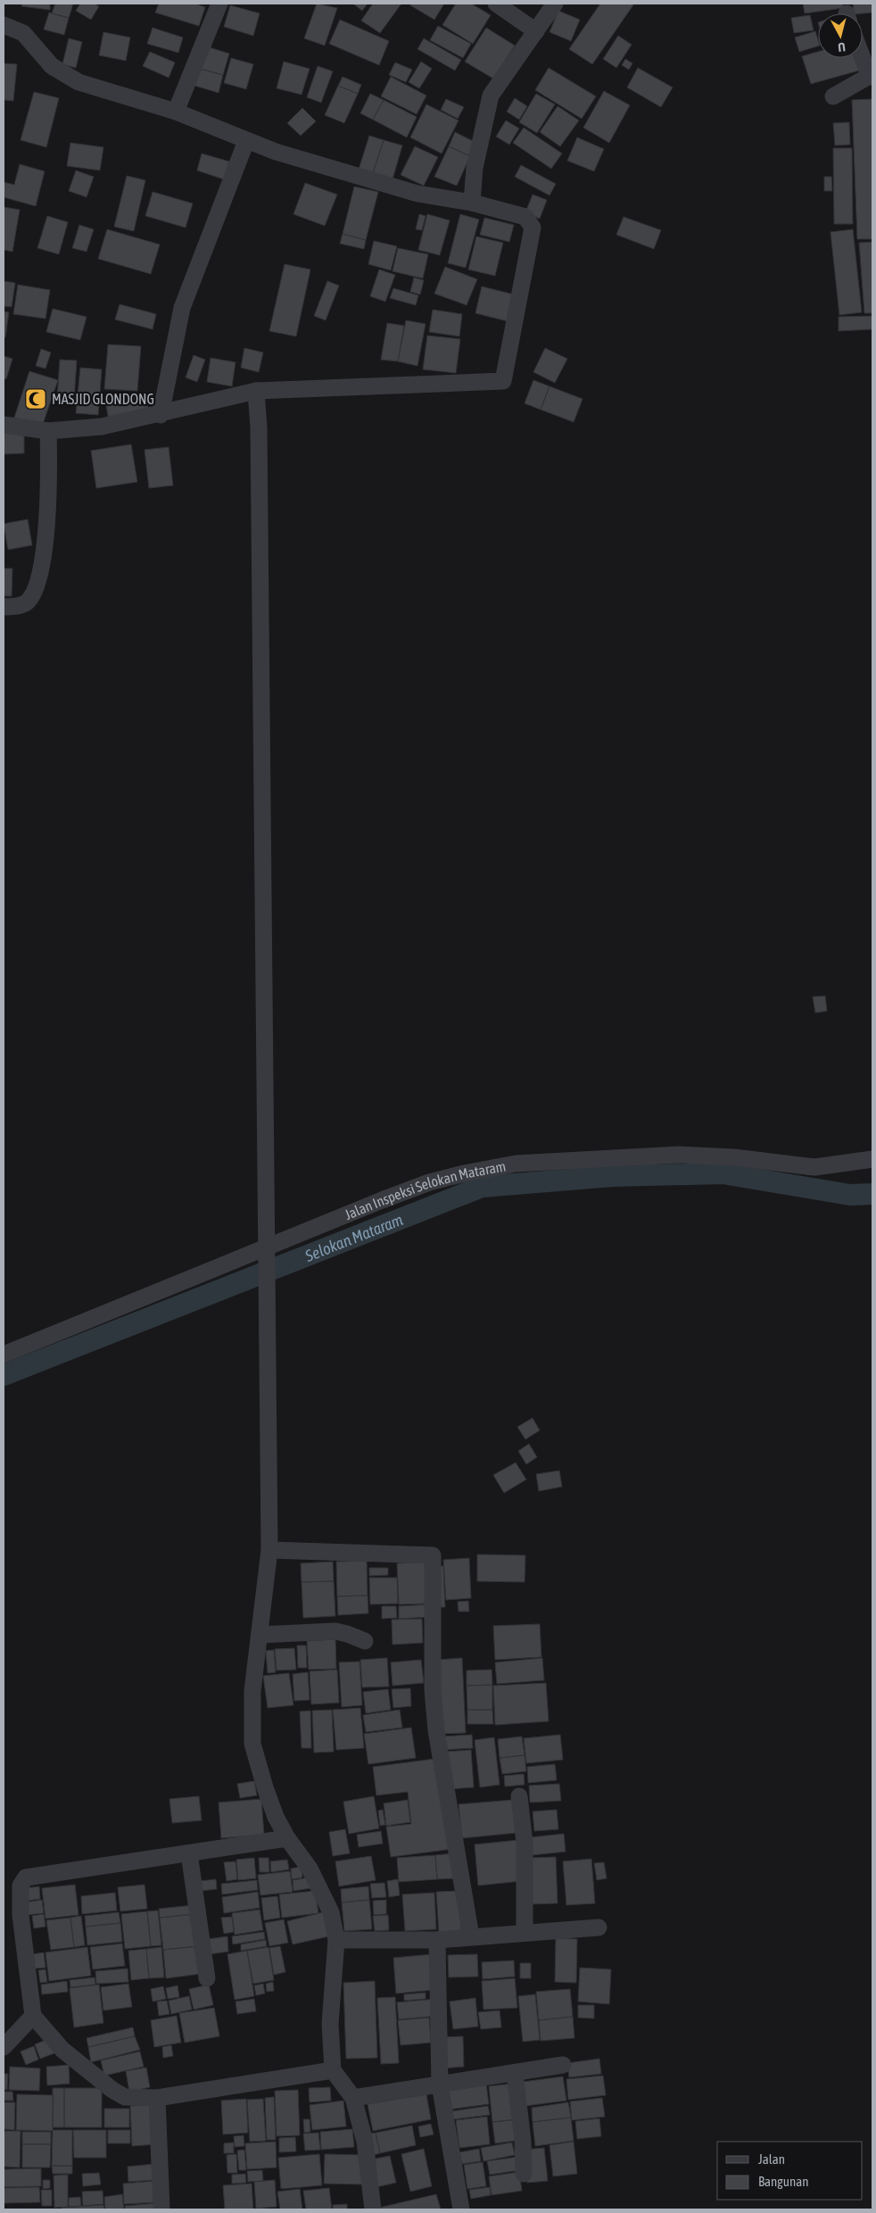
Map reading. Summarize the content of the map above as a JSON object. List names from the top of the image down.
{
  "streets": {
    "street": ["Jalan Inspeksi Selokan Mataram"]
  },
  "water": ["Selokan Mataram"],
  "places": {
    "mosque": ["MASJID GLONDONG"]
  },
  "legend": ["Jalan", "Bangunan"],
  "north": "bottom"
}
